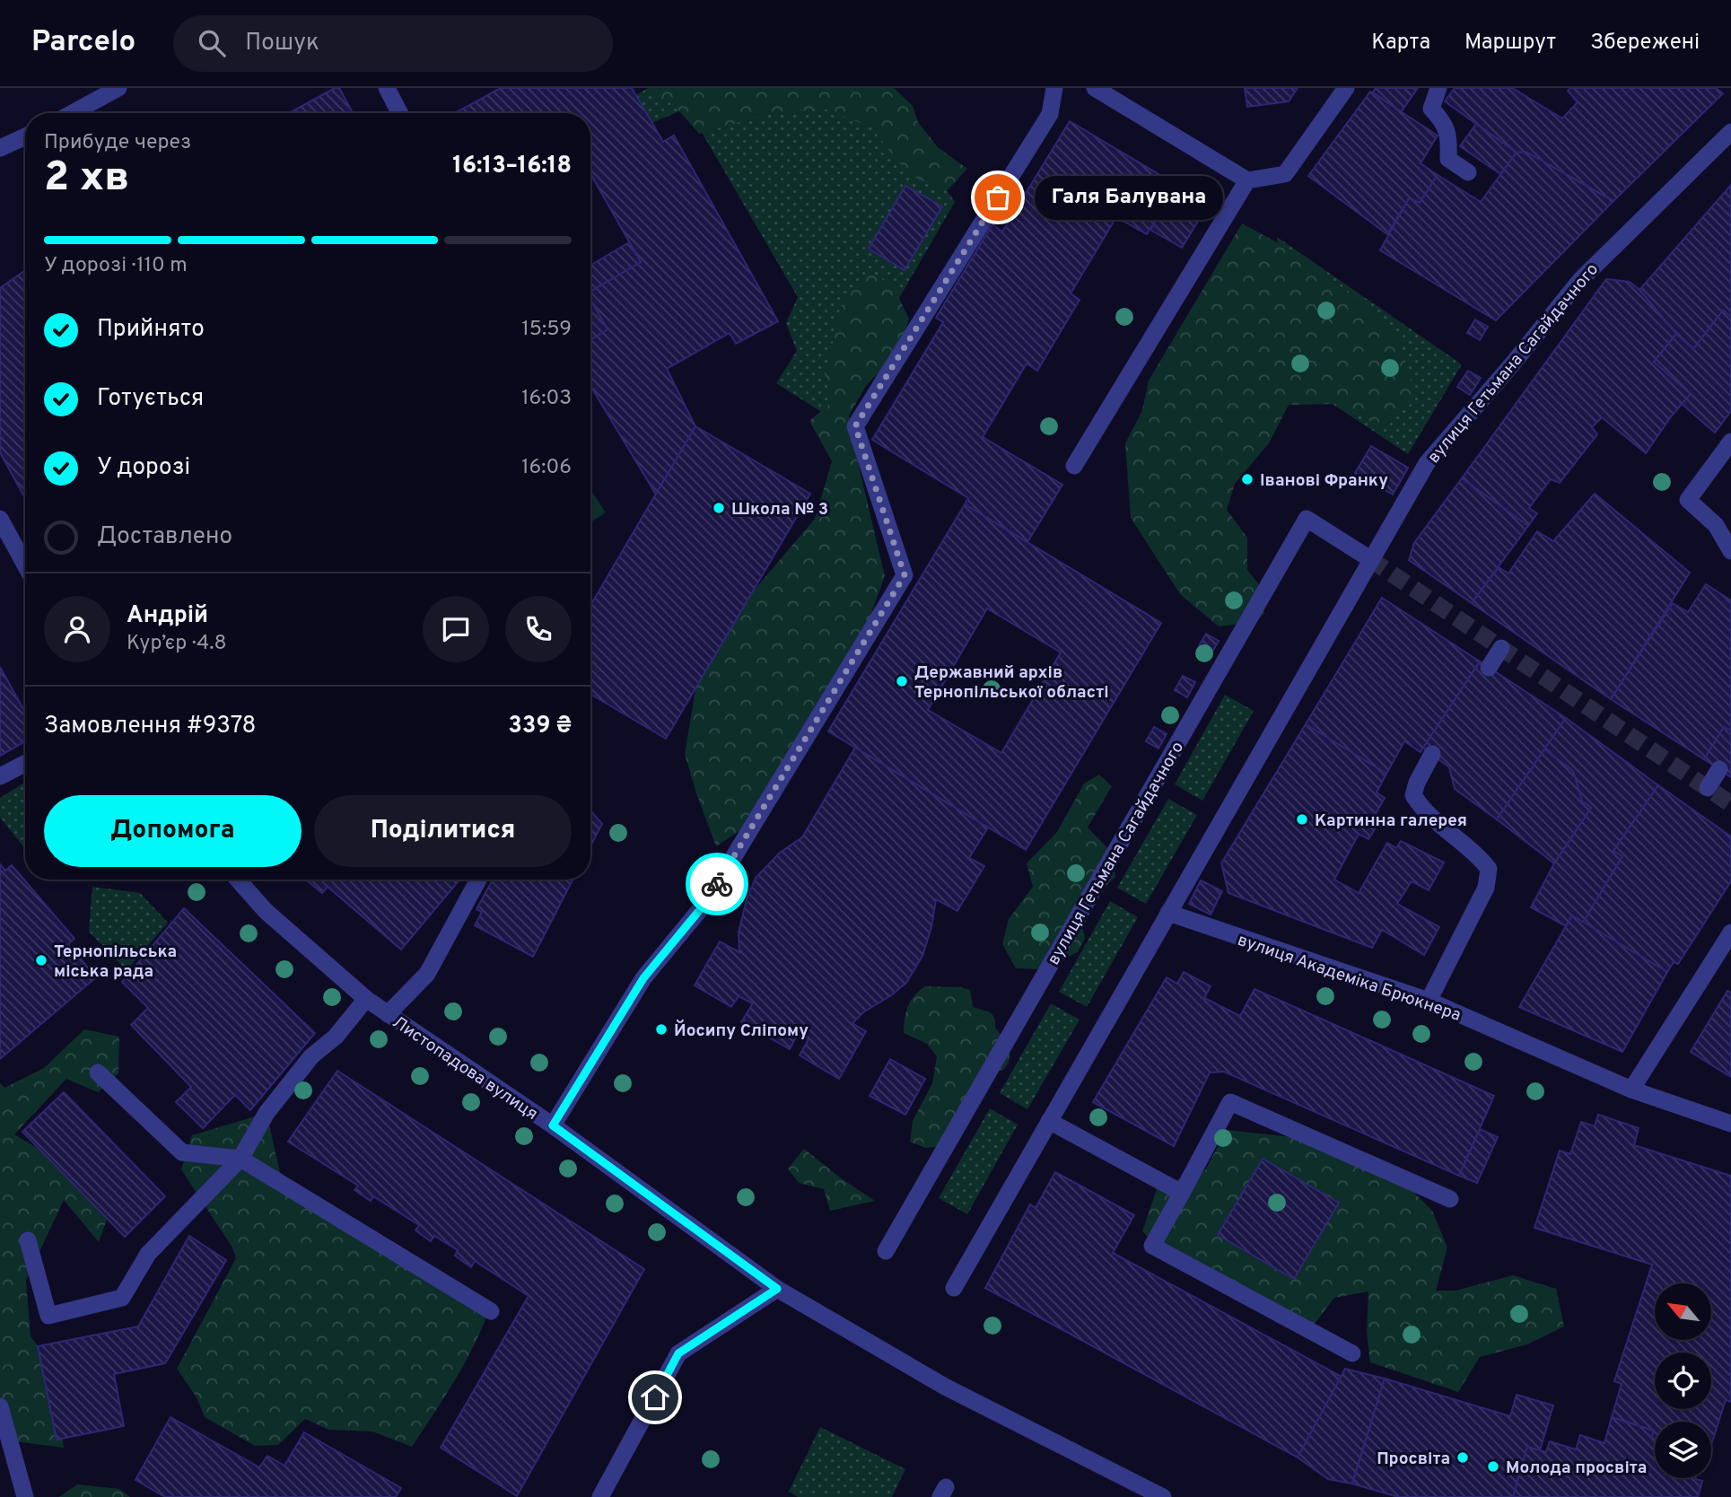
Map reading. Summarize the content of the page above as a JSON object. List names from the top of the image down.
{
  "streets": {
    "street": ["вулиця Гетьмана Сагайдачного", "вулиця Академіка Брюкнера", "Листопадова вулиця"]
  },
  "crossings": [
    ["вулиця Гетьмана Сагайдачного", "вулиця Академіка Брюкнера"]
  ],
  "places": [
    "Галя Балувана",
    "Іванові Франку",
    "Школа № 3",
    "Державний архів Тернопільської області",
    "Картинна галерея",
    "Тернопільська міська рада",
    "Йосипу Сліпому",
    "Просвіта",
    "Молода просвіта"
  ],
  "north": "top left",
  "page": {
    "header": "Parcelo",
    "search": "Пошук",
    "nav": ["Карта", "Маршрут", "Збережені"],
    "heading": ["2 хв", "Прибуде через", "16:13–16:18"],
    "panel": [
      "Андрій",
      "Кур’єр · 4.8",
      "Замовлення #9378",
      "339 ₴"
    ],
    "bubble": "Галя Балувана",
    "bar": "У дорозі · 110 m",
    "list": [
      ["Прийнято", "15:59"],
      ["Готується", "16:03"],
      ["У дорозі", "16:06"],
      "Доставлено"
    ],
    "buttons": ["Допомога", "Поділитися"]
  }
}
